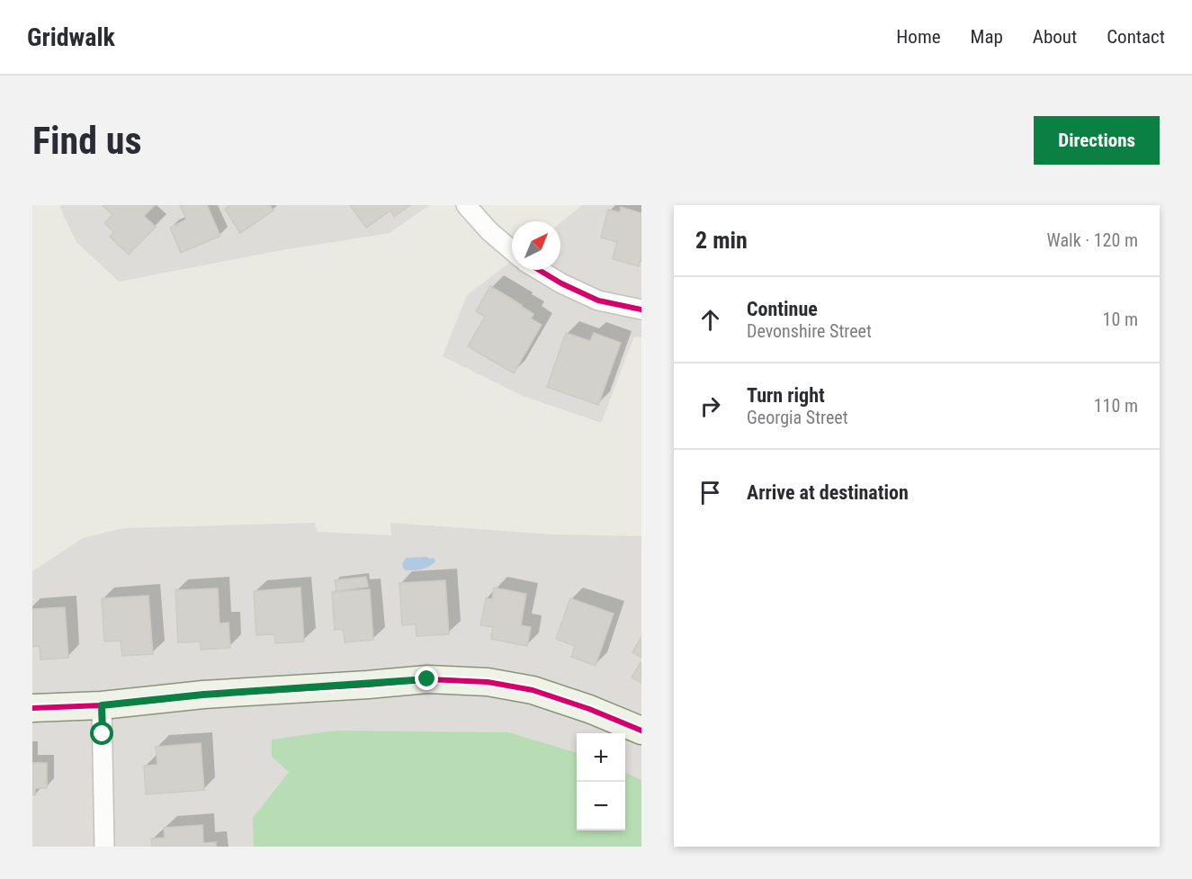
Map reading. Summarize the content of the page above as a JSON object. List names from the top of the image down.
{
  "north": "top right",
  "page": {
    "header": "Gridwalk",
    "nav": [
      "Home",
      "Map",
      "About",
      "Contact"
    ],
    "buttons": "Directions",
    "title": "Find us",
    "heading": ["2 min", "Walk · 120 m"],
    "list": [
      ["Continue", "Devonshire Street", "10 m"],
      ["Turn right", "Georgia Street", "110 m"],
      "Arrive at destination"
    ],
    "map_buttons": ["+", "−"]
  }
}
